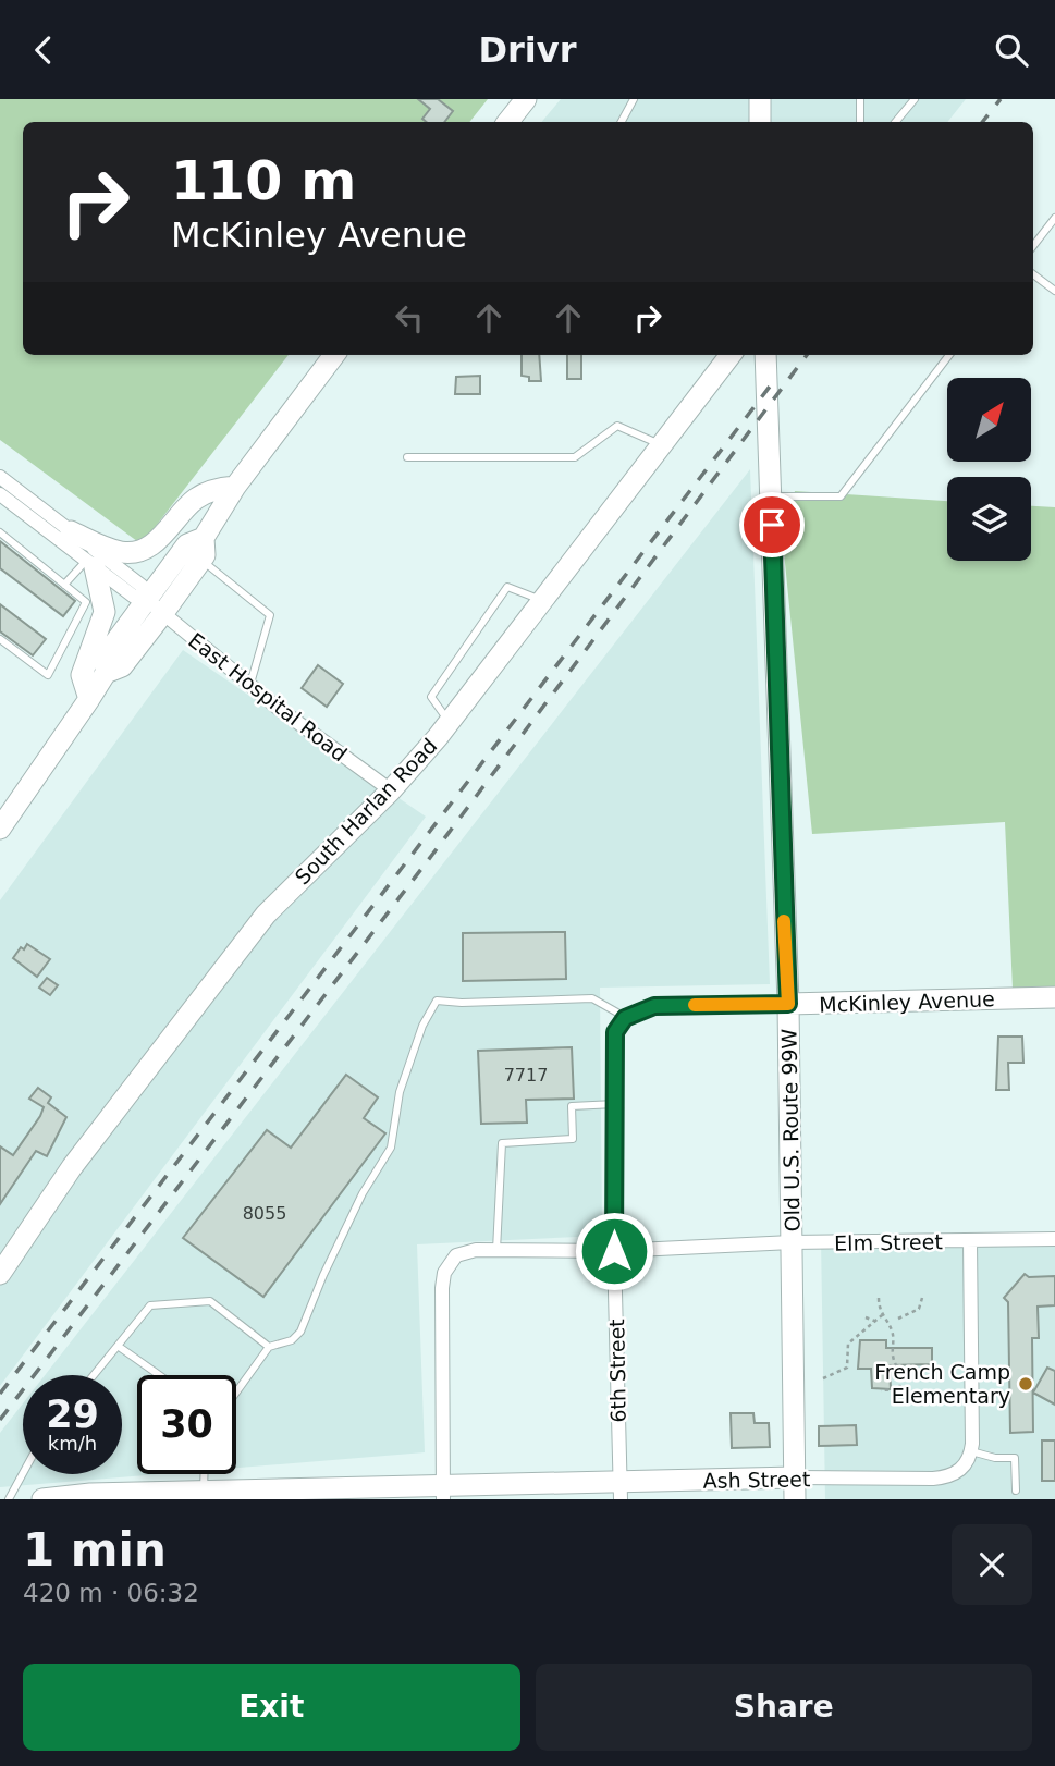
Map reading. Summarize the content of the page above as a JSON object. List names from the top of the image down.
{
  "streets": {
    "main road": [
      "South Harlan Road",
      "McKinley Avenue",
      "Old U.S. Route 99W",
      "Ash Street"
    ],
    "street": ["East Hospital Road", "Elm Street", "6th Street"]
  },
  "crossings": [
    ["East Hospital Road", "South Harlan Road"],
    ["McKinley Avenue", "Old U.S. Route 99W"],
    ["McKinley Avenue", "6th Street"],
    ["Old U.S. Route 99W", "Elm Street"],
    ["Old U.S. Route 99W", "Ash Street"],
    ["Elm Street", "6th Street"],
    ["Elm Street", "Ash Street"],
    ["6th Street", "Ash Street"]
  ],
  "places": ["French Camp Elementary"],
  "house_numbers": ["7717", "8055"],
  "north": "top right",
  "page": {
    "header": "Drivr",
    "turn": ["110 m", "McKinley Avenue"],
    "speed": "29 km/h",
    "limit": "30",
    "heading": ["1 min", "420 m · 06:32"],
    "buttons": ["Exit", "Share"]
  }
}
